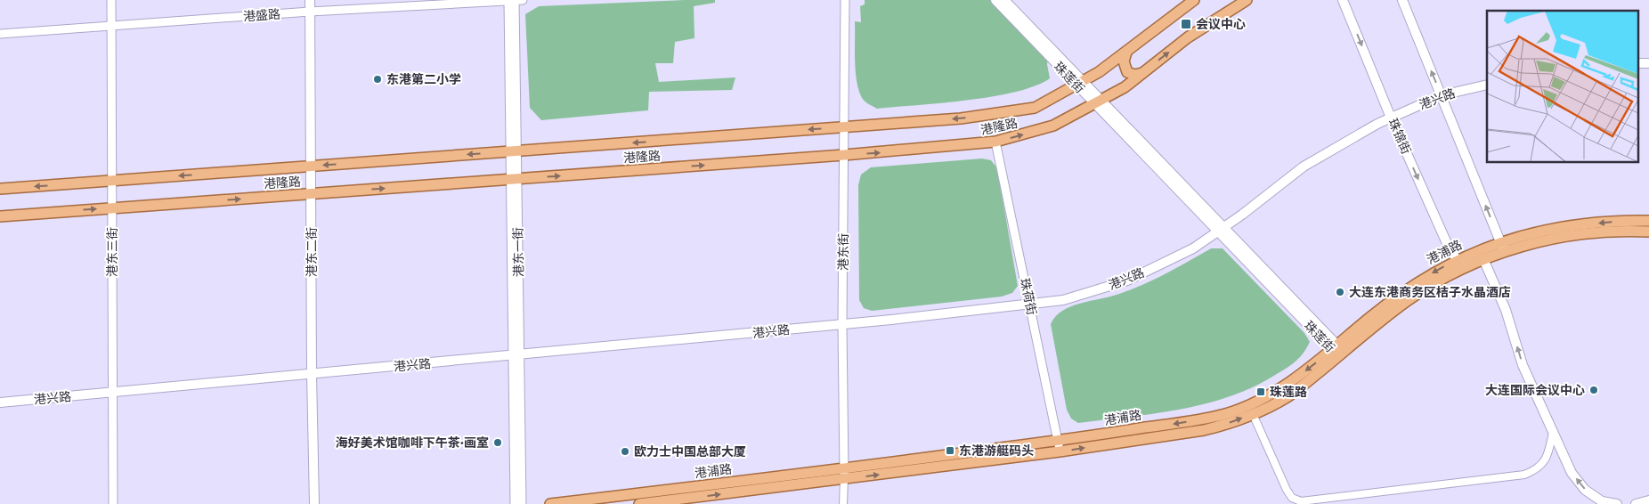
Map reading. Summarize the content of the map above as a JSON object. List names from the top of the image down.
{
  "streets": {
    "main road": [
      "珠莲街",
      "港兴路",
      "港隆路",
      "珠锦街",
      "港东二街",
      "港浦路"
    ],
    "street": [
      "港盛路",
      "港东三街",
      "港东一街",
      "港东街",
      "珠荷街"
    ]
  },
  "crossings": [
    ["港盛路", "港东三街"],
    ["港盛路", "港东二街"],
    ["港盛路", "港东一街"],
    ["珠莲街", "港兴路"],
    ["珠莲街", "港隆路"],
    ["珠莲街", "港浦路"],
    ["港兴路", "珠锦街"],
    ["港兴路", "港东三街"],
    ["港兴路", "港东二街"],
    ["港兴路", "港东一街"],
    ["港兴路", "港东街"],
    ["港兴路", "珠荷街"],
    ["港隆路", "港东三街"],
    ["港隆路", "港东二街"],
    ["港隆路", "港东一街"],
    ["港隆路", "港东街"],
    ["港隆路", "珠荷街"],
    ["珠锦街", "港浦路"],
    ["港东街", "港浦路"],
    ["港浦路", "珠荷街"]
  ],
  "places": {
    "transit": ["会议中心", "珠莲路", "东港游艇码头"],
    "other": [
      "东港第二小学",
      "大连东港商务区桔子水晶酒店",
      "大连国际会议中心",
      "海好美术馆咖啡下午茶·画室",
      "欧力士中国总部大厦"
    ]
  }
}
